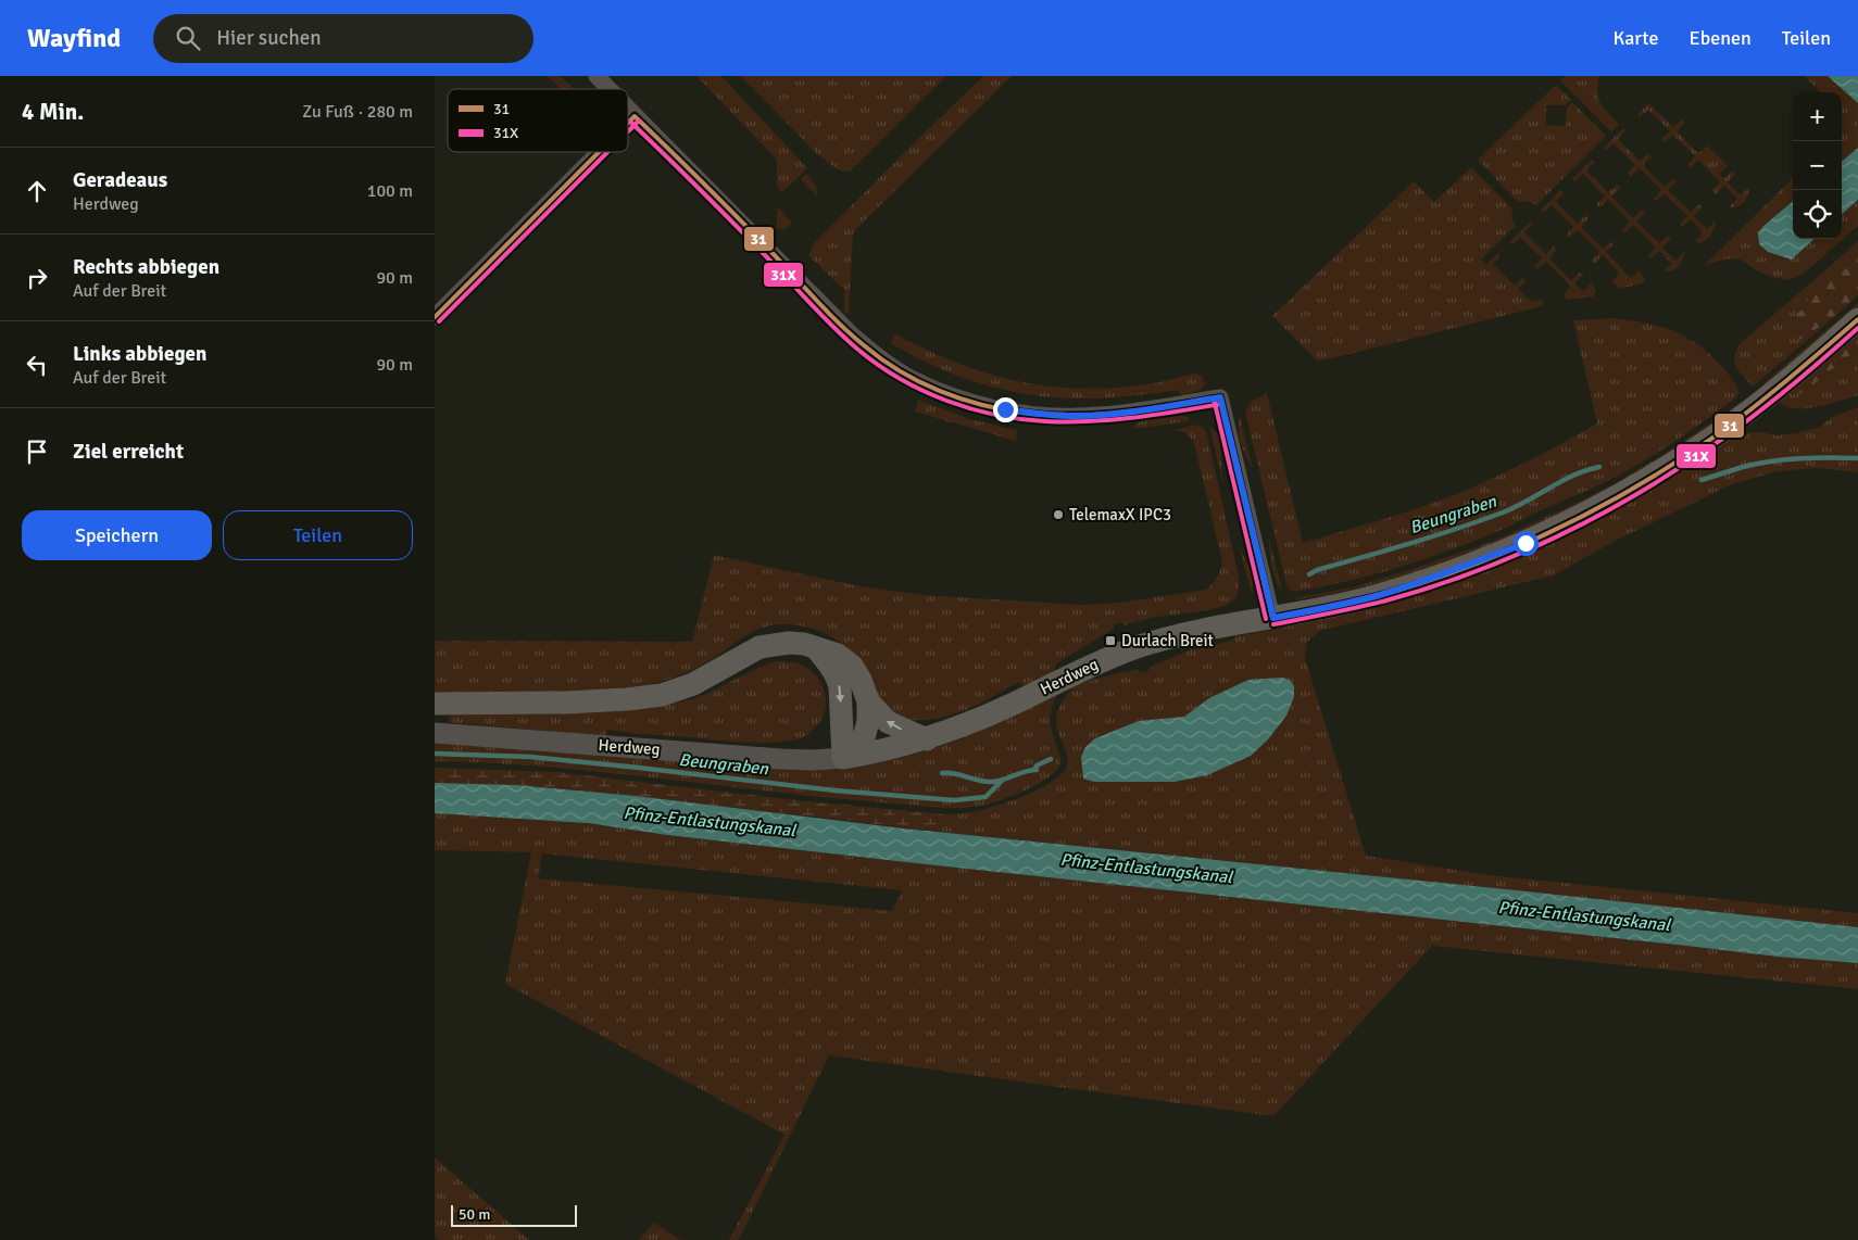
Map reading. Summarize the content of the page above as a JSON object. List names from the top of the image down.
{
  "streets": {
    "main road": ["Herdweg"]
  },
  "water": ["Beungraben", "Pfinz-Entlastungskanal"],
  "places": {
    "other": ["TelemaxX IPC3"],
    "transit": ["Durlach Breit"]
  },
  "lines": ["transit line 31", "transit line 31X"],
  "legend": ["31", "31X"],
  "scale_bar": "50 m",
  "page": {
    "header": "Wayfind",
    "search": "Hier suchen",
    "nav": ["Karte", "Ebenen", "Teilen"],
    "heading": ["4 Min.", "Zu Fuß · 280 m"],
    "map_buttons": ["+", "−"],
    "list": [
      ["Geradeaus", "Herdweg", "100 m"],
      ["Rechts abbiegen", "Auf der Breit", "90 m"],
      ["Links abbiegen", "Auf der Breit", "90 m"],
      "Ziel erreicht"
    ],
    "buttons": ["Speichern", "Teilen"],
    "scale": "50 m"
  }
}
